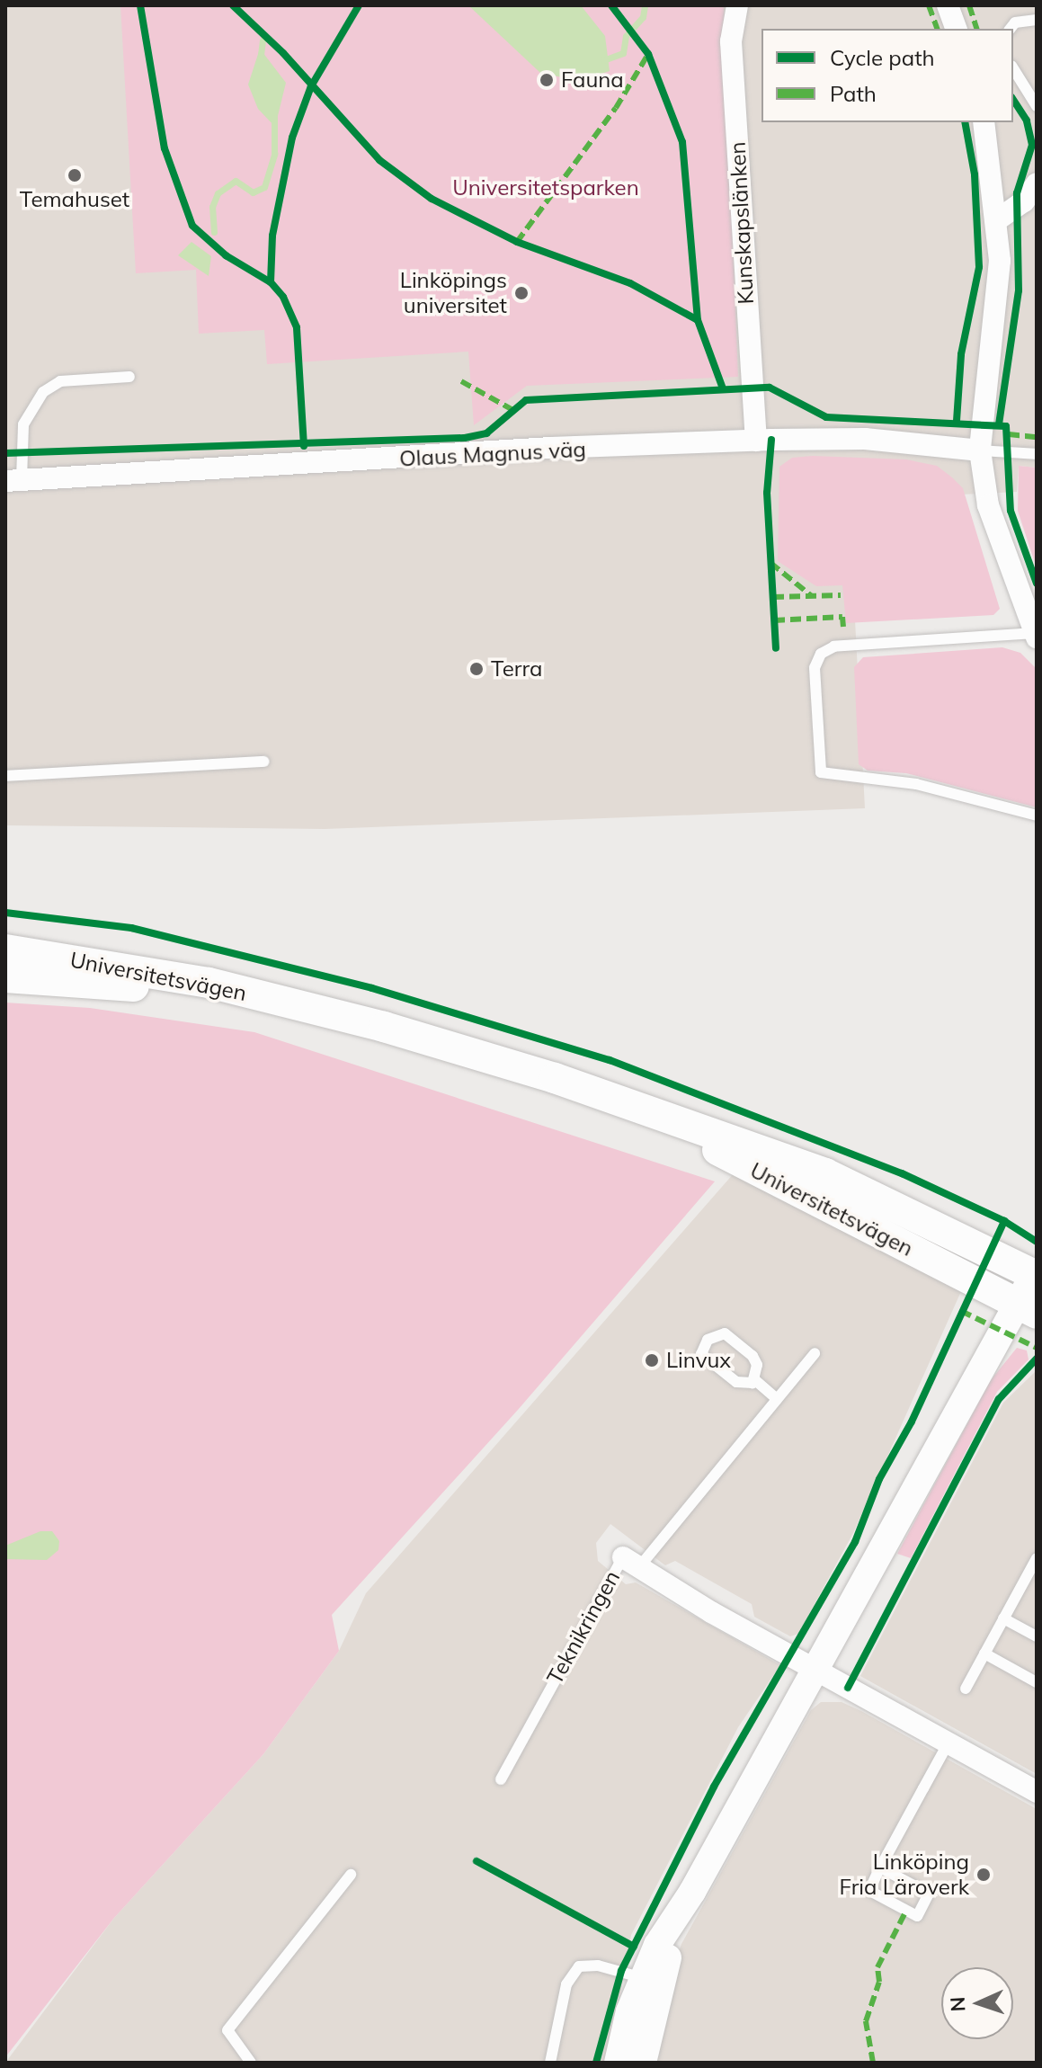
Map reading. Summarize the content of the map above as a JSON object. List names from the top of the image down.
{
  "streets": {
    "main road": ["Universitetsvägen"],
    "street": ["Kunskapslänken", "Olaus Magnus väg", "Teknikringen"]
  },
  "crossings": [
    ["Kunskapslänken", "Olaus Magnus väg"]
  ],
  "parks": ["Universitetsparken"],
  "places": [
    "Fauna",
    "Temahuset",
    "Linköpings universitet",
    "Terra",
    "Linvux",
    "Linköping Fria Läroverk"
  ],
  "legend": ["Cycle path", "Path"],
  "north": "left"
}
